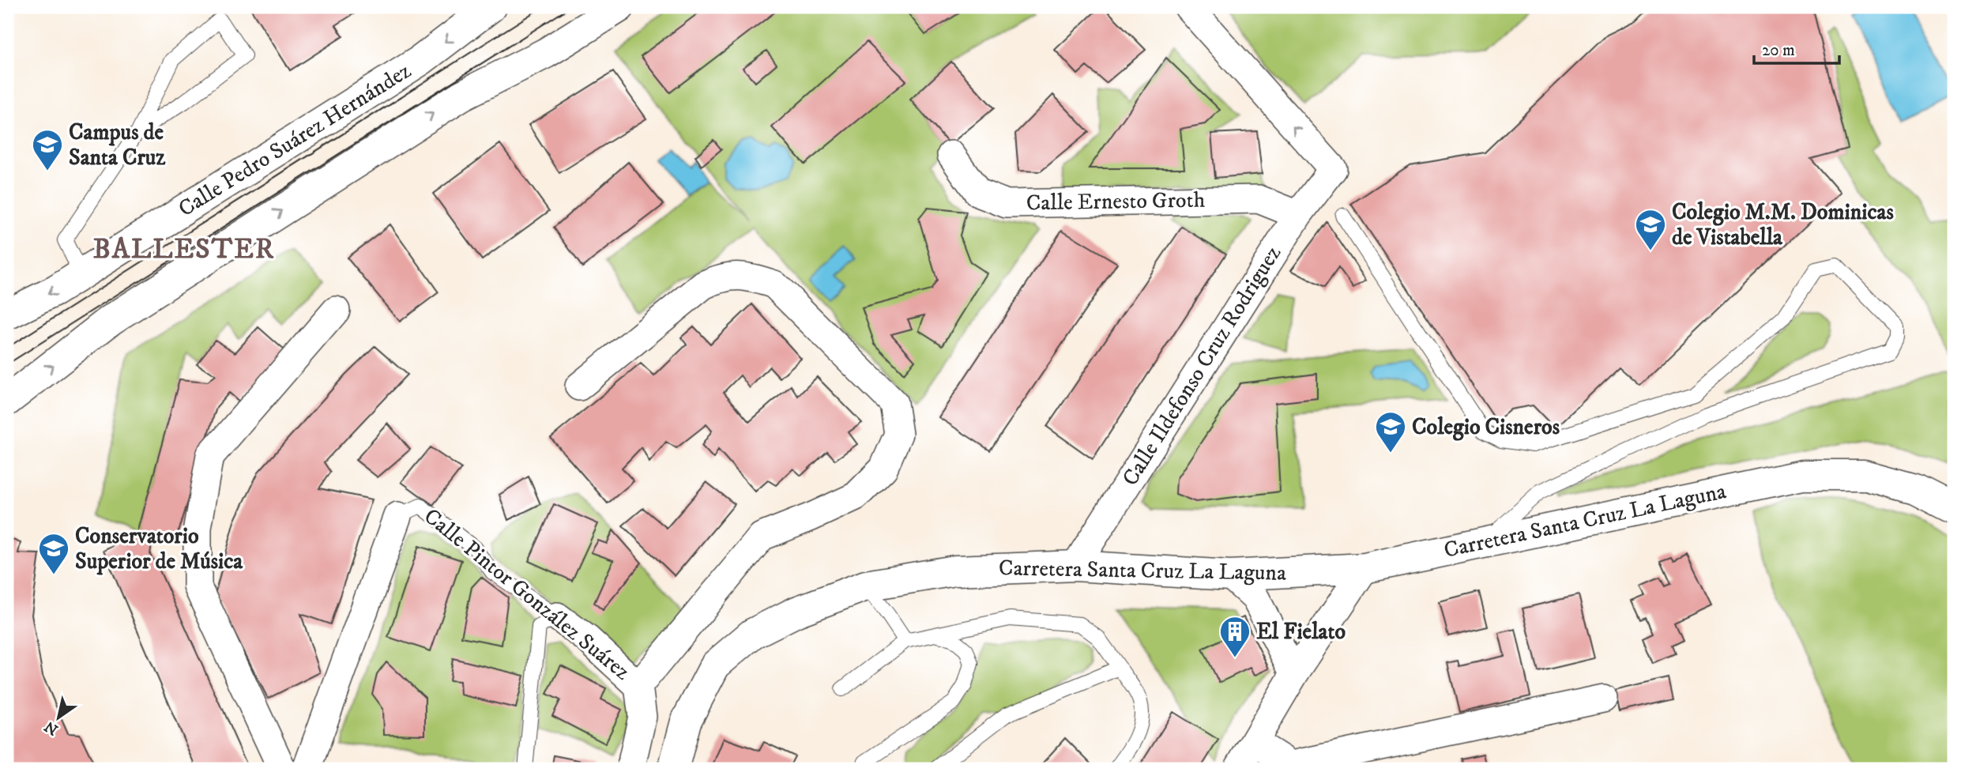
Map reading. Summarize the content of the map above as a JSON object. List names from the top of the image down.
{
  "streets": {
    "main road": ["Calle Pedro Suárez Hernández", "Carretera Santa Cruz La Laguna"],
    "street": ["Calle Ernesto Groth", "Calle Ildefonso Cruz Rodriguez", "Calle Pintor González Suárez"]
  },
  "crossings": [
    ["Calle Ernesto Groth", "Calle Ildefonso Cruz Rodriguez"],
    ["Calle Ildefonso Cruz Rodriguez", "Carretera Santa Cruz La Laguna"]
  ],
  "districts": ["BALLESTER"],
  "places": {
    "school or university": [
      "Campus de Santa Cruz",
      "Colegio M.M. Dominicas de Vistabella",
      "Colegio Cisneros",
      "Conservatorio Superior de Música"
    ],
    "building": ["El Fielato"]
  },
  "scale_bar": "20 m",
  "north": "bottom left"
}
